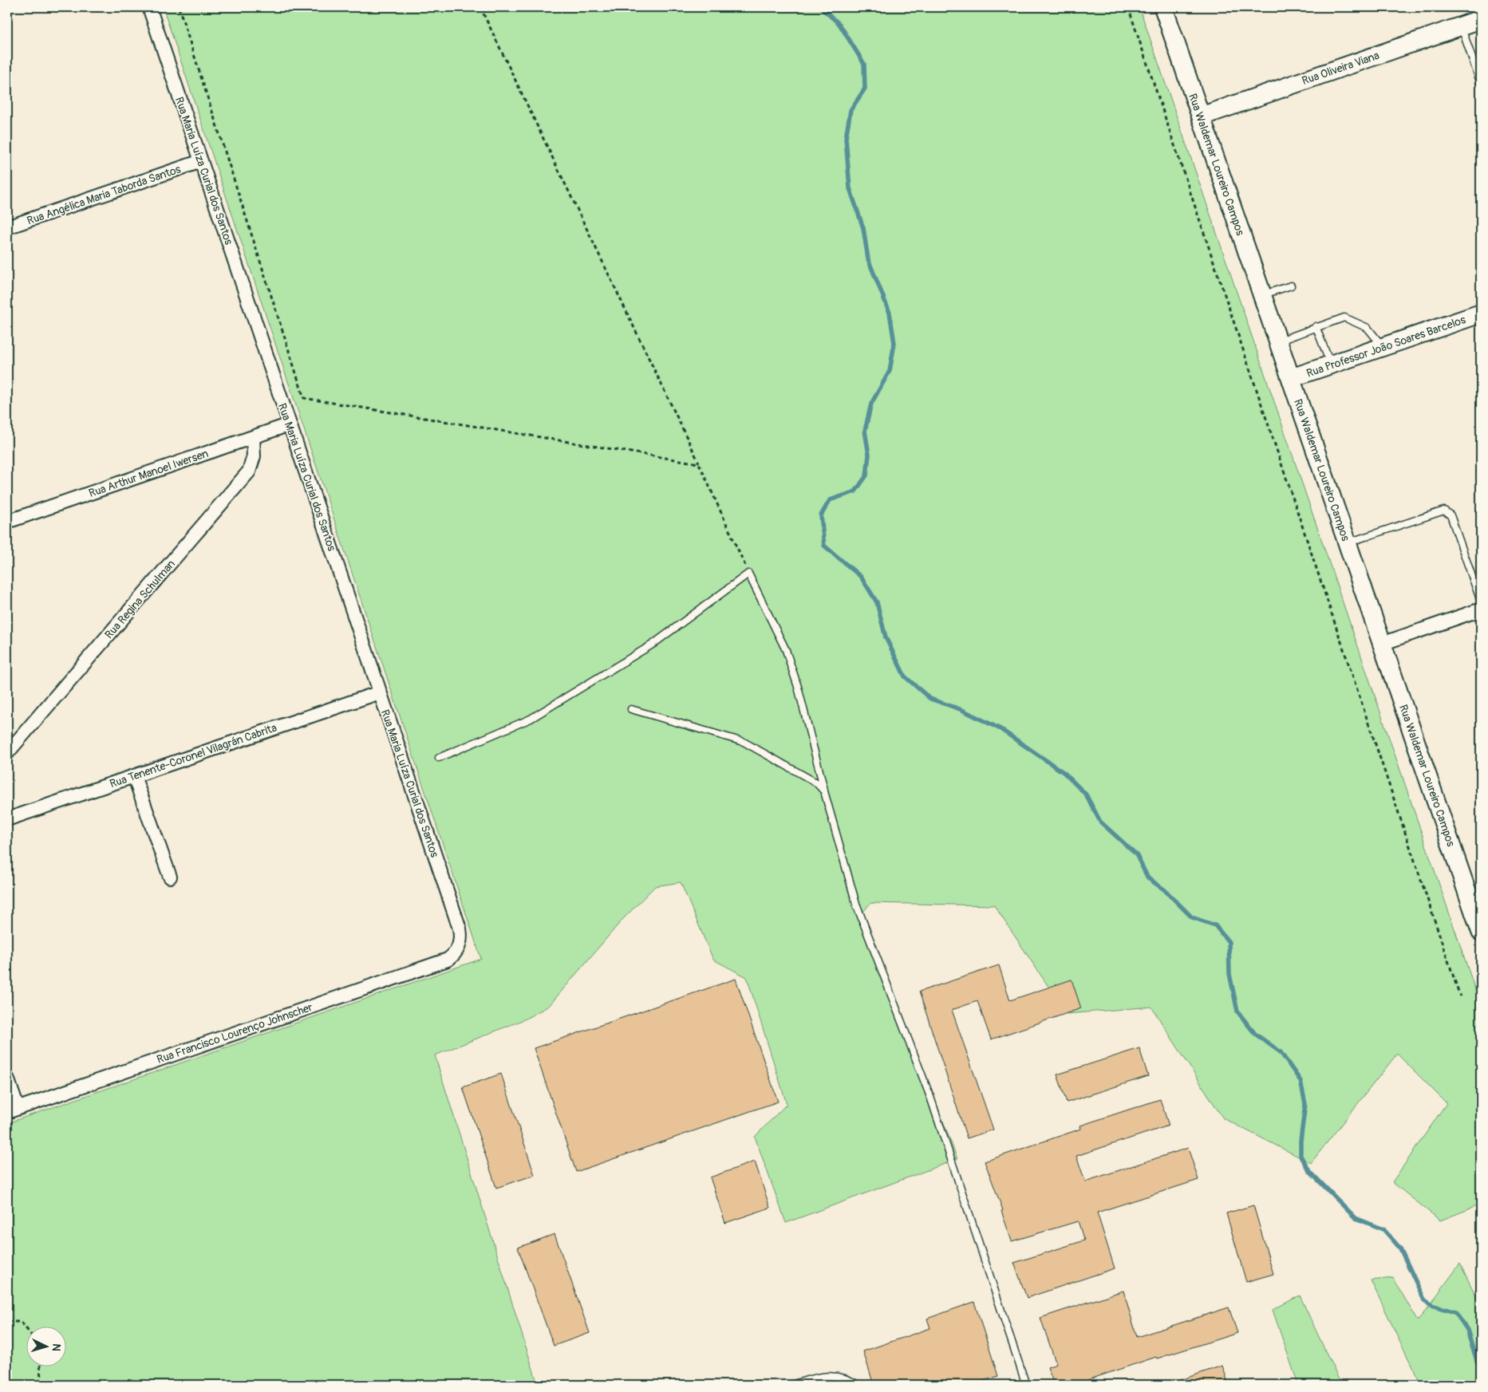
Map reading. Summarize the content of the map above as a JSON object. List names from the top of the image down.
{
  "streets": {
    "main road": ["Rua Oliveira Viana", "Rua Waldemar Loureiro Campos", "Rua Professor João Soares Barcelos"],
    "street": [
      "Rua Maria Luíza Curial dos Santos",
      "Rua Angélica Maria Taborda Santos",
      "Rua Arthur Manoel Iwersen",
      "Rua Regina Schulman",
      "Rua Tenente-Coronel Vilagrán Cabrita",
      "Rua Francisco Lourenço Johnscher"
    ]
  },
  "crossings": [
    ["Rua Oliveira Viana", "Rua Waldemar Loureiro Campos"],
    ["Rua Waldemar Loureiro Campos", "Rua Professor João Soares Barcelos"],
    ["Rua Maria Luíza Curial dos Santos", "Rua Angélica Maria Taborda Santos"],
    ["Rua Maria Luíza Curial dos Santos", "Rua Arthur Manoel Iwersen"],
    ["Rua Maria Luíza Curial dos Santos", "Rua Tenente-Coronel Vilagrán Cabrita"],
    ["Rua Maria Luíza Curial dos Santos", "Rua Francisco Lourenço Johnscher"],
    ["Rua Arthur Manoel Iwersen", "Rua Regina Schulman"]
  ],
  "north": "right"
}
